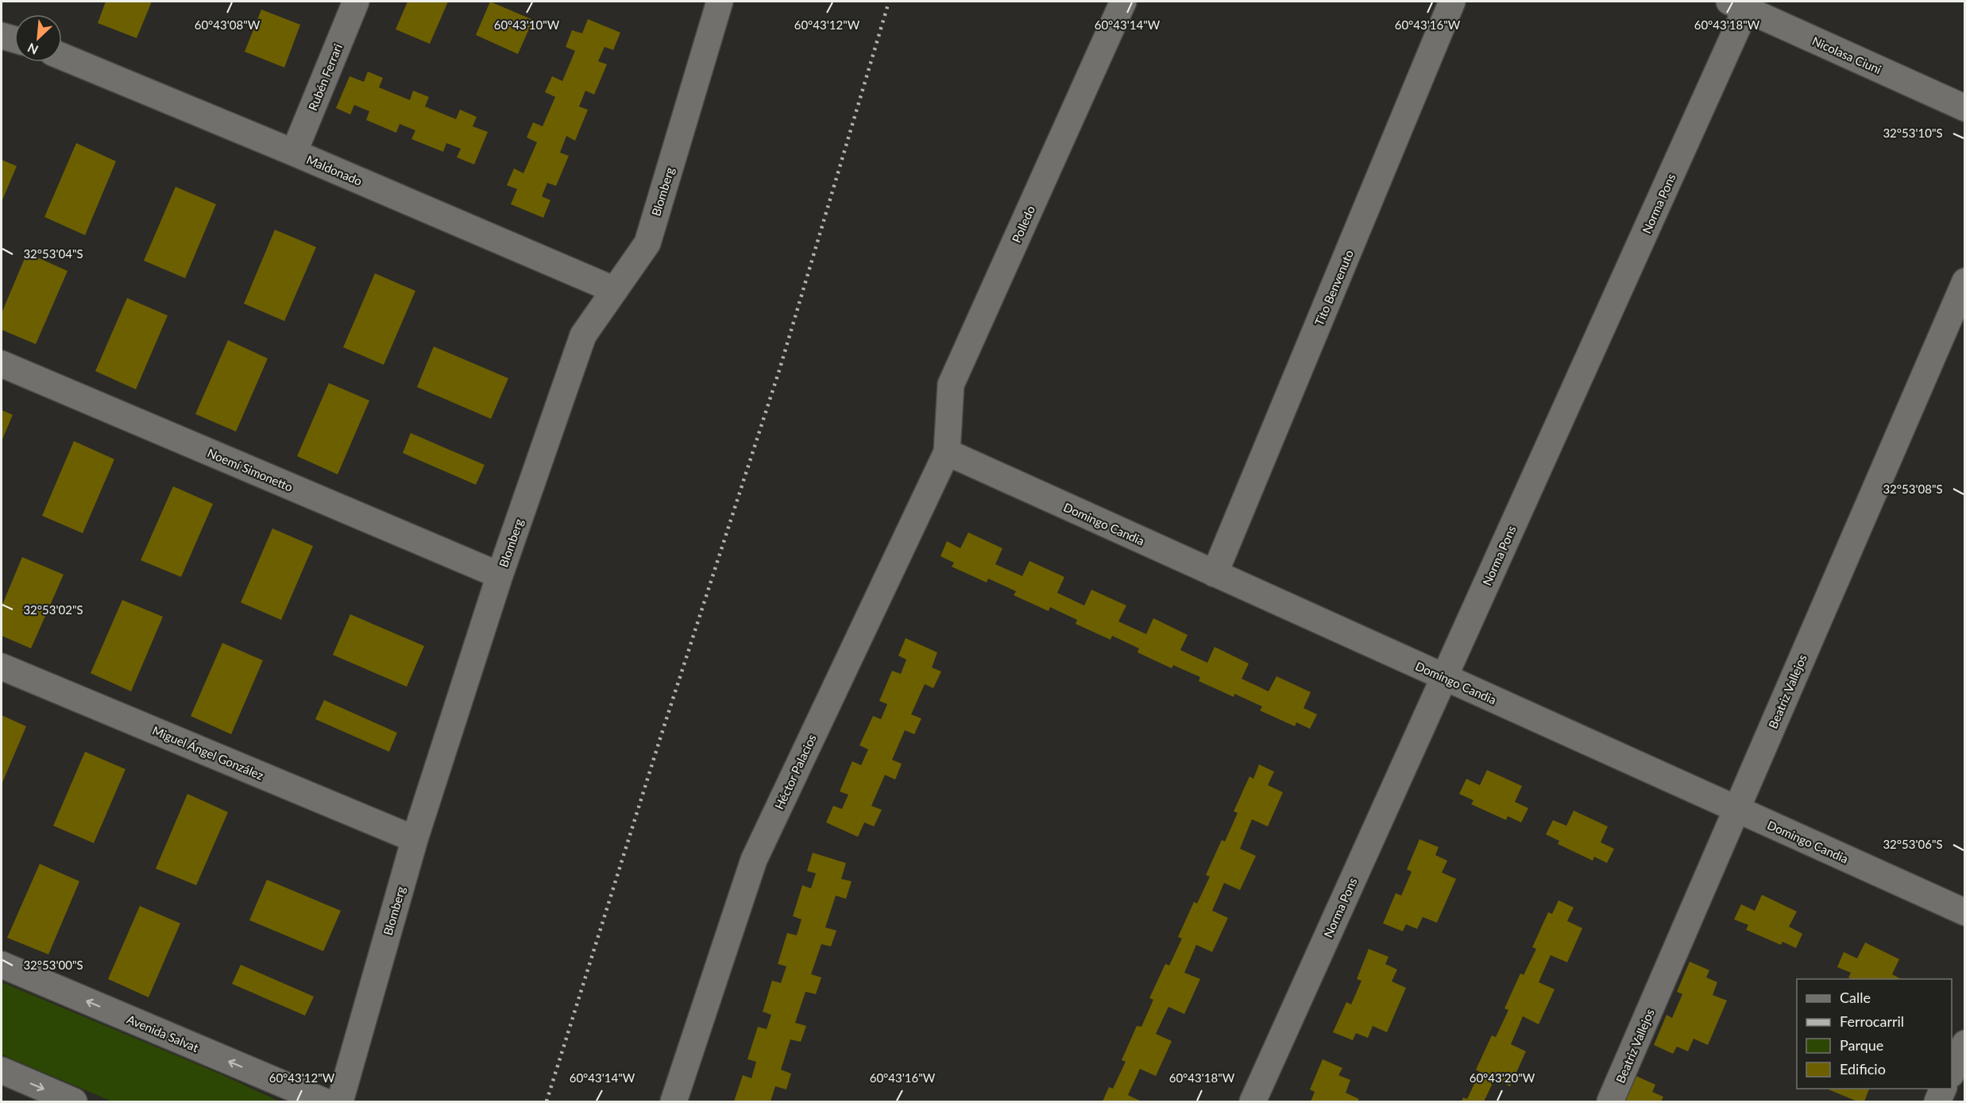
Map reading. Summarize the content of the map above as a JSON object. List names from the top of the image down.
{
  "streets": {
    "street": [
      "Nicolasa Ciuni",
      "Rubén Ferrari",
      "Maldonado",
      "Blomberg",
      "Norma Pons",
      "Polledo",
      "Tito Benvenuto",
      "Noemí Simonetto",
      "Domingo Candia",
      "Beatriz Vallejos",
      "Miguel Ángel González",
      "Héctor Palacios",
      "Avenida Salvat"
    ]
  },
  "crossings": [
    ["Nicolasa Ciuni", "Norma Pons"],
    ["Rubén Ferrari", "Maldonado"],
    ["Maldonado", "Blomberg"],
    ["Blomberg", "Noemí Simonetto"],
    ["Blomberg", "Miguel Ángel González"],
    ["Norma Pons", "Domingo Candia"],
    ["Polledo", "Domingo Candia"],
    ["Polledo", "Héctor Palacios"],
    ["Tito Benvenuto", "Domingo Candia"],
    ["Domingo Candia", "Beatriz Vallejos"],
    ["Domingo Candia", "Héctor Palacios"]
  ],
  "one_way": ["Avenida Salvat"],
  "legend": [
    "Calle",
    "Ferrocarril",
    "Parque",
    "Edificio"
  ],
  "north": "bottom left",
  "coordinates": [
    "60°43'08\"W",
    "60°43'10\"W",
    "60°43'12\"W",
    "60°43'14\"W",
    "60°43'16\"W",
    "60°43'18\"W",
    "32°53'10\"S",
    "32°53'04\"S",
    "32°53'08\"S",
    "32°53'02\"S",
    "32°53'06\"S",
    "32°53'00\"S",
    "60°43'20\"W"
  ]
}
